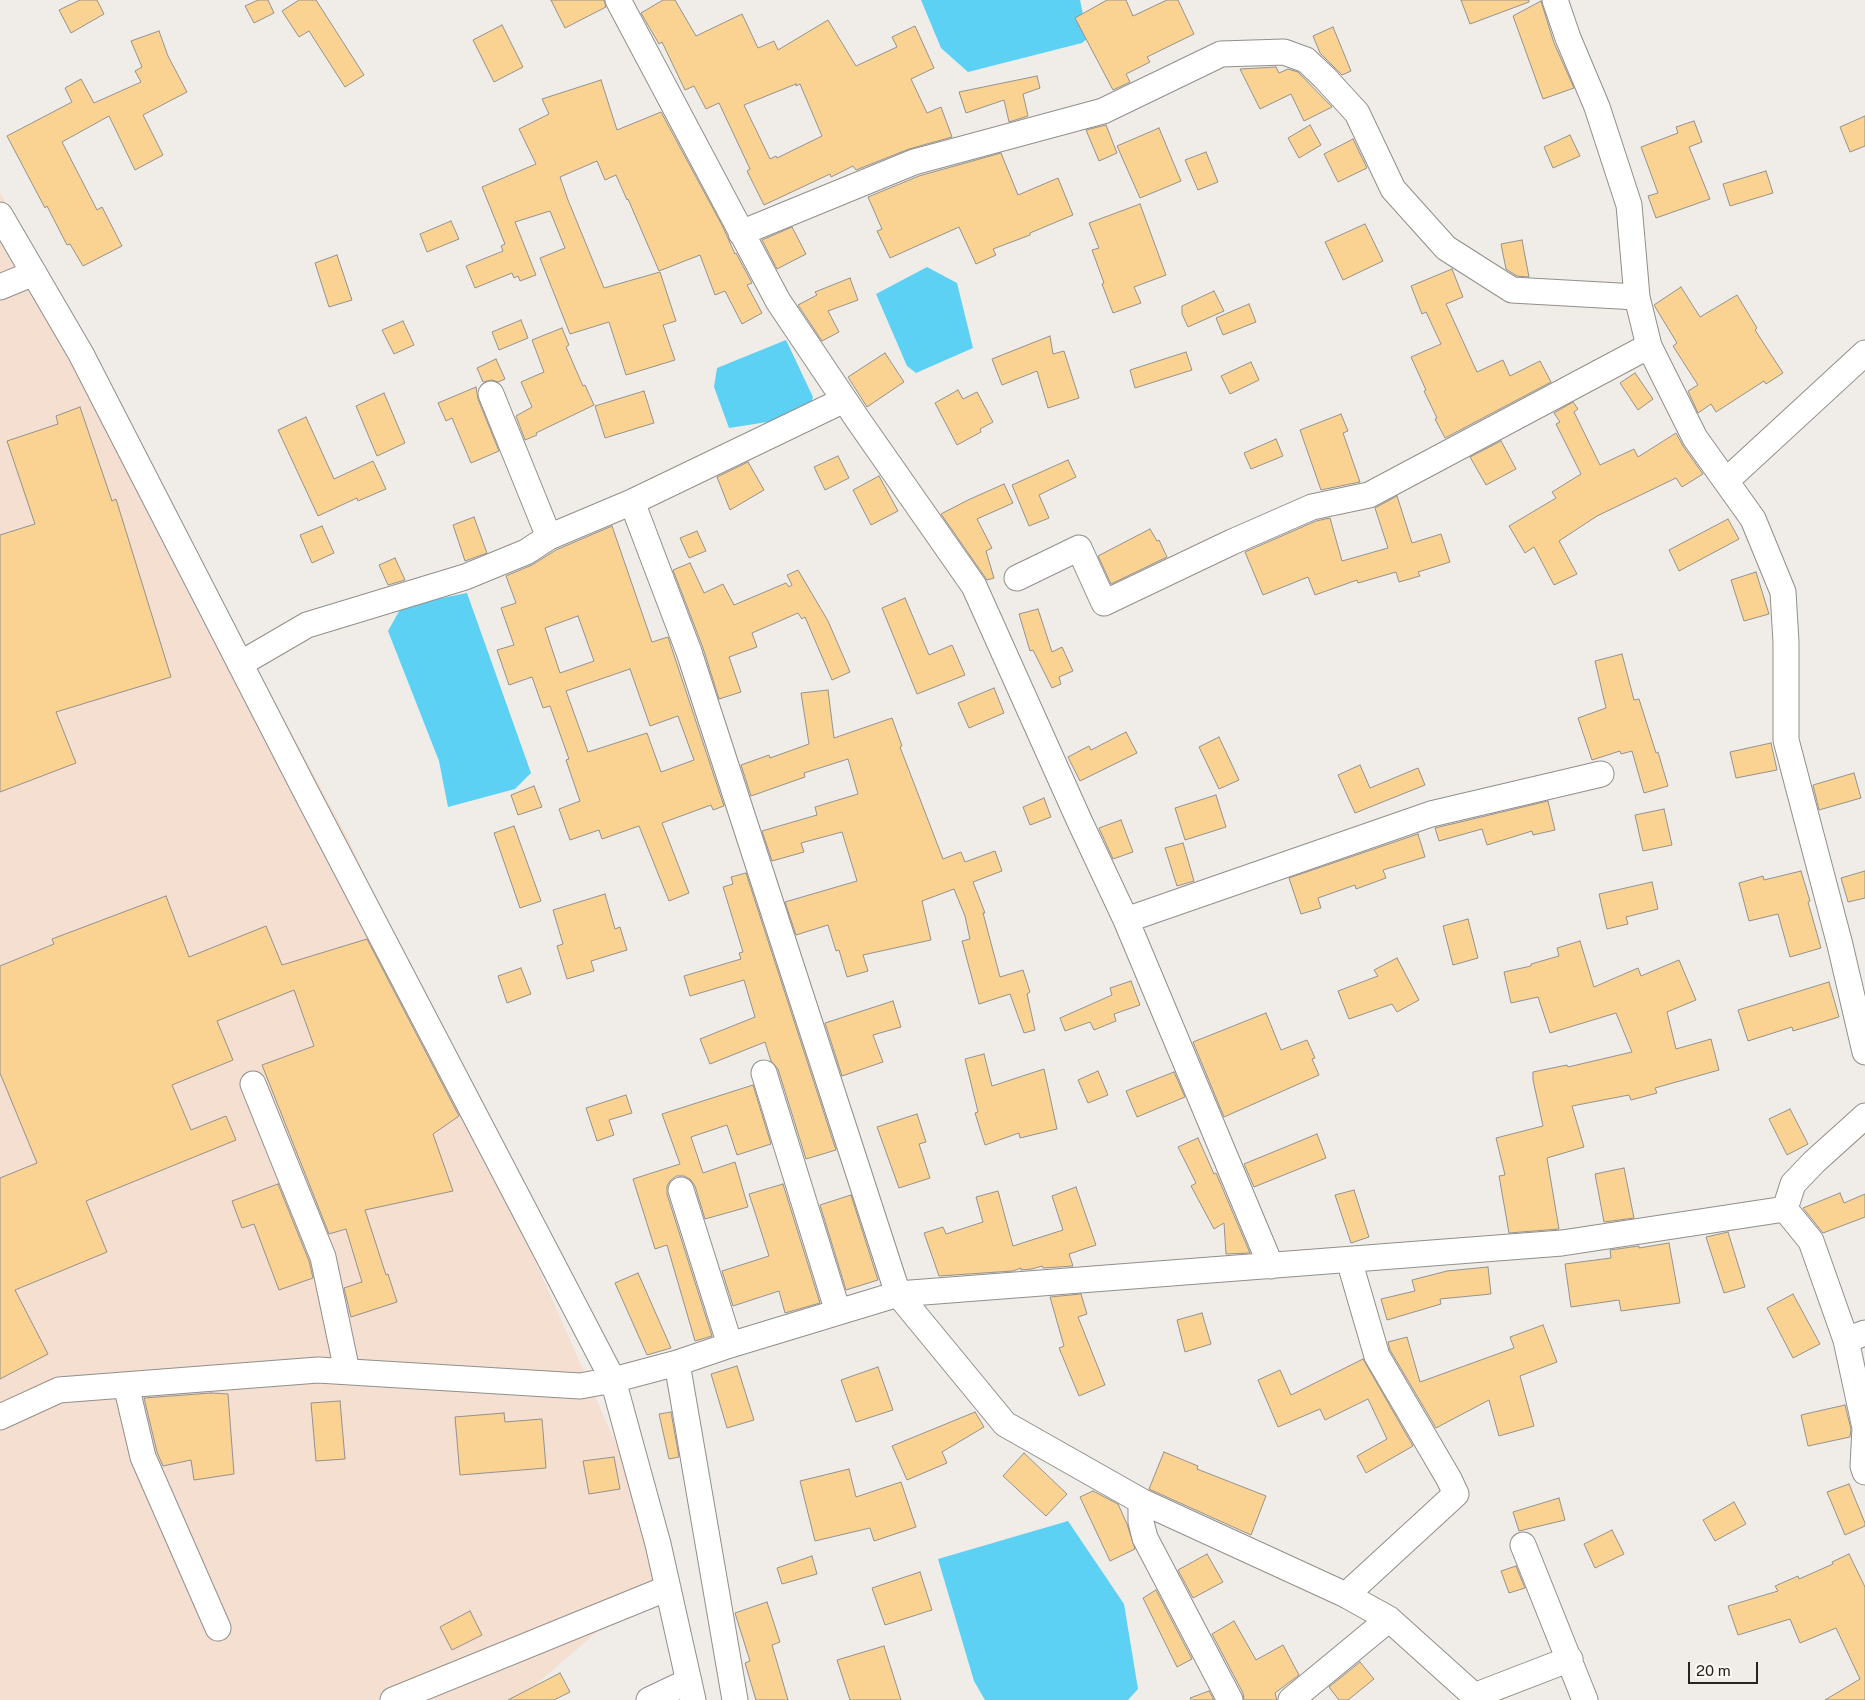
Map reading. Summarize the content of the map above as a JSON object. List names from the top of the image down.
{
  "scale_bar": "20 m"
}
